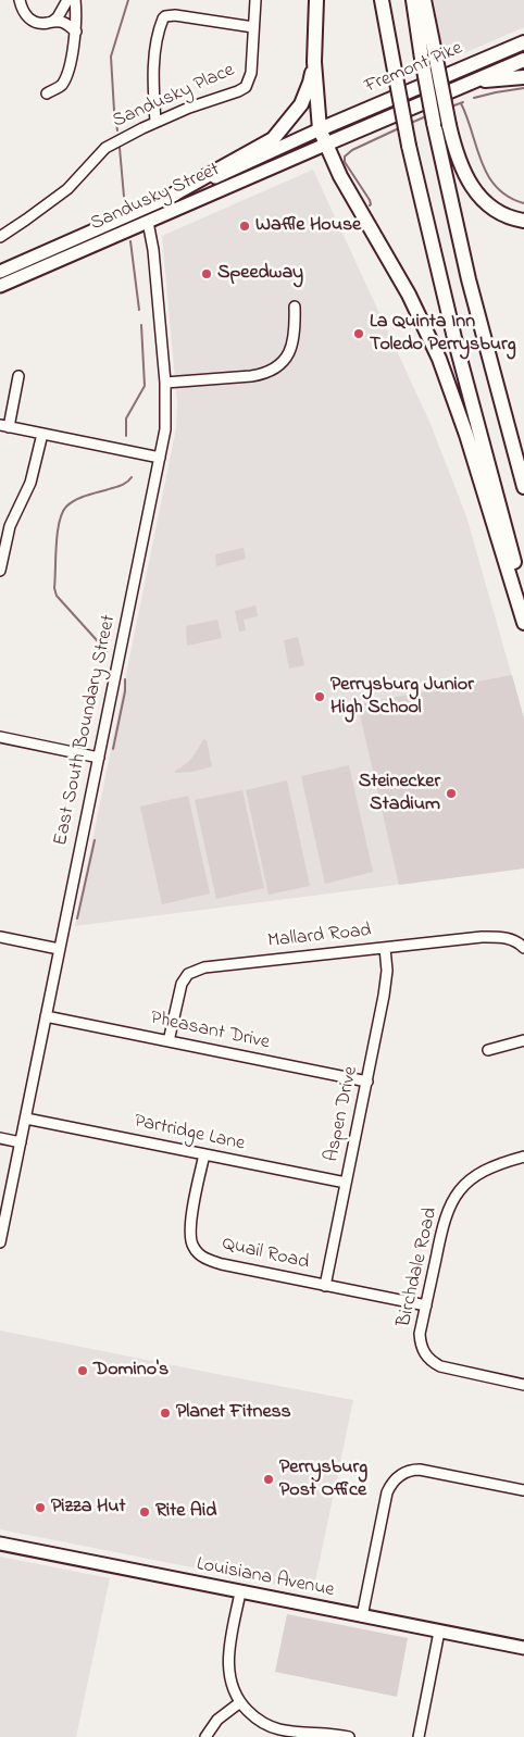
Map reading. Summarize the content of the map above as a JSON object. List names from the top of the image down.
{
  "streets": {
    "highway": ["Fremont Pike"],
    "main road": ["Sandusky Street", "Louisiana Avenue"],
    "street": [
      "Sandusky Place",
      "East South Boundary Street",
      "Mallard Road",
      "Pheasant Drive",
      "Aspen Drive",
      "Partridge Lane",
      "Quail Road",
      "Birchdale Road"
    ]
  },
  "crossings": [
    ["Fremont Pike", "Sandusky Street"],
    ["Sandusky Street", "East South Boundary Street"],
    ["East South Boundary Street", "Pheasant Drive"],
    ["East South Boundary Street", "Partridge Lane"],
    ["Mallard Road", "Pheasant Drive"],
    ["Mallard Road", "Aspen Drive"],
    ["Pheasant Drive", "Aspen Drive"],
    ["Aspen Drive", "Partridge Lane"],
    ["Aspen Drive", "Quail Road"],
    ["Partridge Lane", "Quail Road"],
    ["Quail Road", "Birchdale Road"]
  ],
  "places": [
    "Waffle House",
    "Speedway",
    "La Quinta Inn Toledo Perrysburg",
    "Perrysburg Junior High School",
    "Steinecker Stadium",
    "Domino's",
    "Planet Fitness",
    "Perrysburg Post Office",
    "Pizza Hut",
    "Rite Aid"
  ]
}
